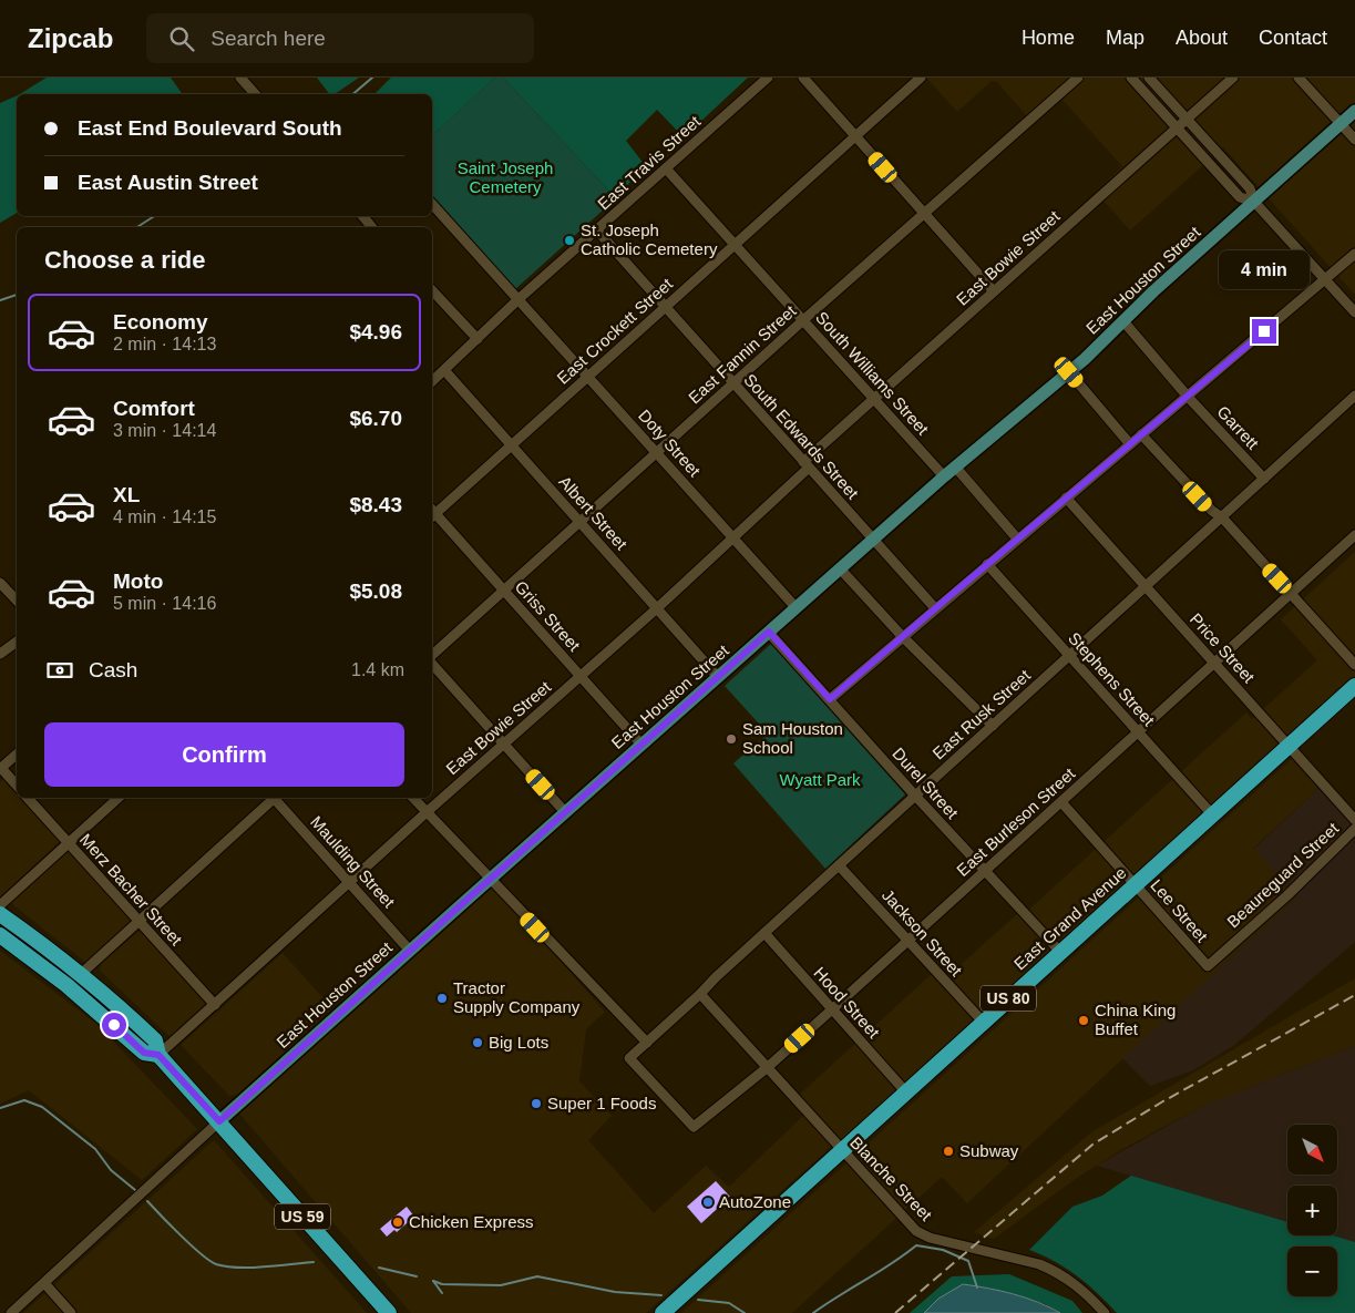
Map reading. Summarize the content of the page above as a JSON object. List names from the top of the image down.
{
  "streets": {
    "highway": ["East Grand Avenue", "US 80", "US 59"],
    "main road": ["East Houston Street"],
    "street": [
      "East Travis Street",
      "East Bowie Street",
      "East Crockett Street",
      "East Fannin Street",
      "South Williams Street",
      "Garrett",
      "South Edwards Street",
      "Doty Street",
      "Albert Street",
      "Griss Street",
      "Price Street",
      "Stephens Street",
      "East Rusk Street",
      "Durel Street",
      "East Burleson Street",
      "Maulding Street",
      "Beaureguard Street",
      "Merz Bacher Street",
      "Lee Street",
      "Jackson Street",
      "Hood Street",
      "Blanche Street"
    ]
  },
  "crossings": [
    ["East Travis Street", "South Williams Street"],
    ["East Travis Street", "South Edwards Street"],
    ["East Travis Street", "Doty Street"],
    ["East Travis Street", "Albert Street"],
    ["East Bowie Street", "South Williams Street"],
    ["East Bowie Street", "South Edwards Street"],
    ["East Bowie Street", "Doty Street"],
    ["East Bowie Street", "Albert Street"],
    ["East Bowie Street", "Griss Street"],
    ["East Bowie Street", "Maulding Street"],
    ["East Bowie Street", "Merz Bacher Street"],
    ["East Bowie Street", "US 59"],
    ["East Houston Street", "South Williams Street"],
    ["East Houston Street", "Garrett"],
    ["East Houston Street", "South Edwards Street"],
    ["East Houston Street", "Doty Street"],
    ["East Houston Street", "Albert Street"],
    ["East Houston Street", "Griss Street"],
    ["East Houston Street", "Durel Street"],
    ["East Houston Street", "Maulding Street"],
    ["East Houston Street", "US 59"],
    ["East Crockett Street", "South Williams Street"],
    ["East Crockett Street", "South Edwards Street"],
    ["East Crockett Street", "Doty Street"],
    ["East Crockett Street", "Albert Street"],
    ["East Fannin Street", "South Williams Street"],
    ["East Fannin Street", "South Edwards Street"],
    ["East Fannin Street", "Doty Street"],
    ["East Fannin Street", "Albert Street"],
    ["East Fannin Street", "Griss Street"],
    ["Garrett", "East Rusk Street"],
    ["Price Street", "East Rusk Street"],
    ["Price Street", "East Burleson Street"],
    ["Price Street", "East Grand Avenue"],
    ["Stephens Street", "East Rusk Street"],
    ["Stephens Street", "East Burleson Street"],
    ["Stephens Street", "East Grand Avenue"],
    ["East Rusk Street", "Durel Street"],
    ["East Rusk Street", "East Burleson Street"],
    ["East Rusk Street", "Jackson Street"],
    ["East Rusk Street", "Hood Street"],
    ["East Rusk Street", "Blanche Street"],
    ["Durel Street", "East Burleson Street"],
    ["Durel Street", "East Grand Avenue"],
    ["East Burleson Street", "Lee Street"],
    ["East Burleson Street", "Jackson Street"],
    ["East Burleson Street", "Hood Street"],
    ["East Burleson Street", "Blanche Street"],
    ["Beaureguard Street", "Lee Street"],
    ["Lee Street", "East Grand Avenue"],
    ["East Grand Avenue", "Jackson Street"],
    ["East Grand Avenue", "Hood Street"],
    ["East Grand Avenue", "Blanche Street"]
  ],
  "parks": ["Saint Joseph Cemetery", "Wyatt Park"],
  "places": [
    "St. Joseph Catholic Cemetery",
    "Sam Houston School",
    "Tractor Supply Company",
    "China King Buffet",
    "Big Lots",
    "Super 1 Foods",
    "Subway",
    "AutoZone",
    "Chicken Express"
  ],
  "north": "bottom right",
  "page": {
    "header": "Zipcab",
    "search": "Search here",
    "nav": [
      "Home",
      "Map",
      "About",
      "Contact"
    ],
    "banner": ["East End Boulevard South", "East Austin Street"],
    "heading": "Choose a ride",
    "bubble": "4 min",
    "list": [
      {
        "name": "Economy",
        "note": "2 min · 14:13",
        "value": "$4.96"
      },
      {
        "name": "Comfort",
        "note": "3 min · 14:14",
        "value": "$6.70"
      },
      {
        "name": "XL",
        "note": "4 min · 14:15",
        "value": "$8.43"
      },
      {
        "name": "Moto",
        "note": "5 min · 14:16",
        "value": "$5.08"
      }
    ],
    "pay": ["Cash", "1.4 km"],
    "buttons": "Confirm",
    "map_buttons": ["+", "−"]
  }
}
